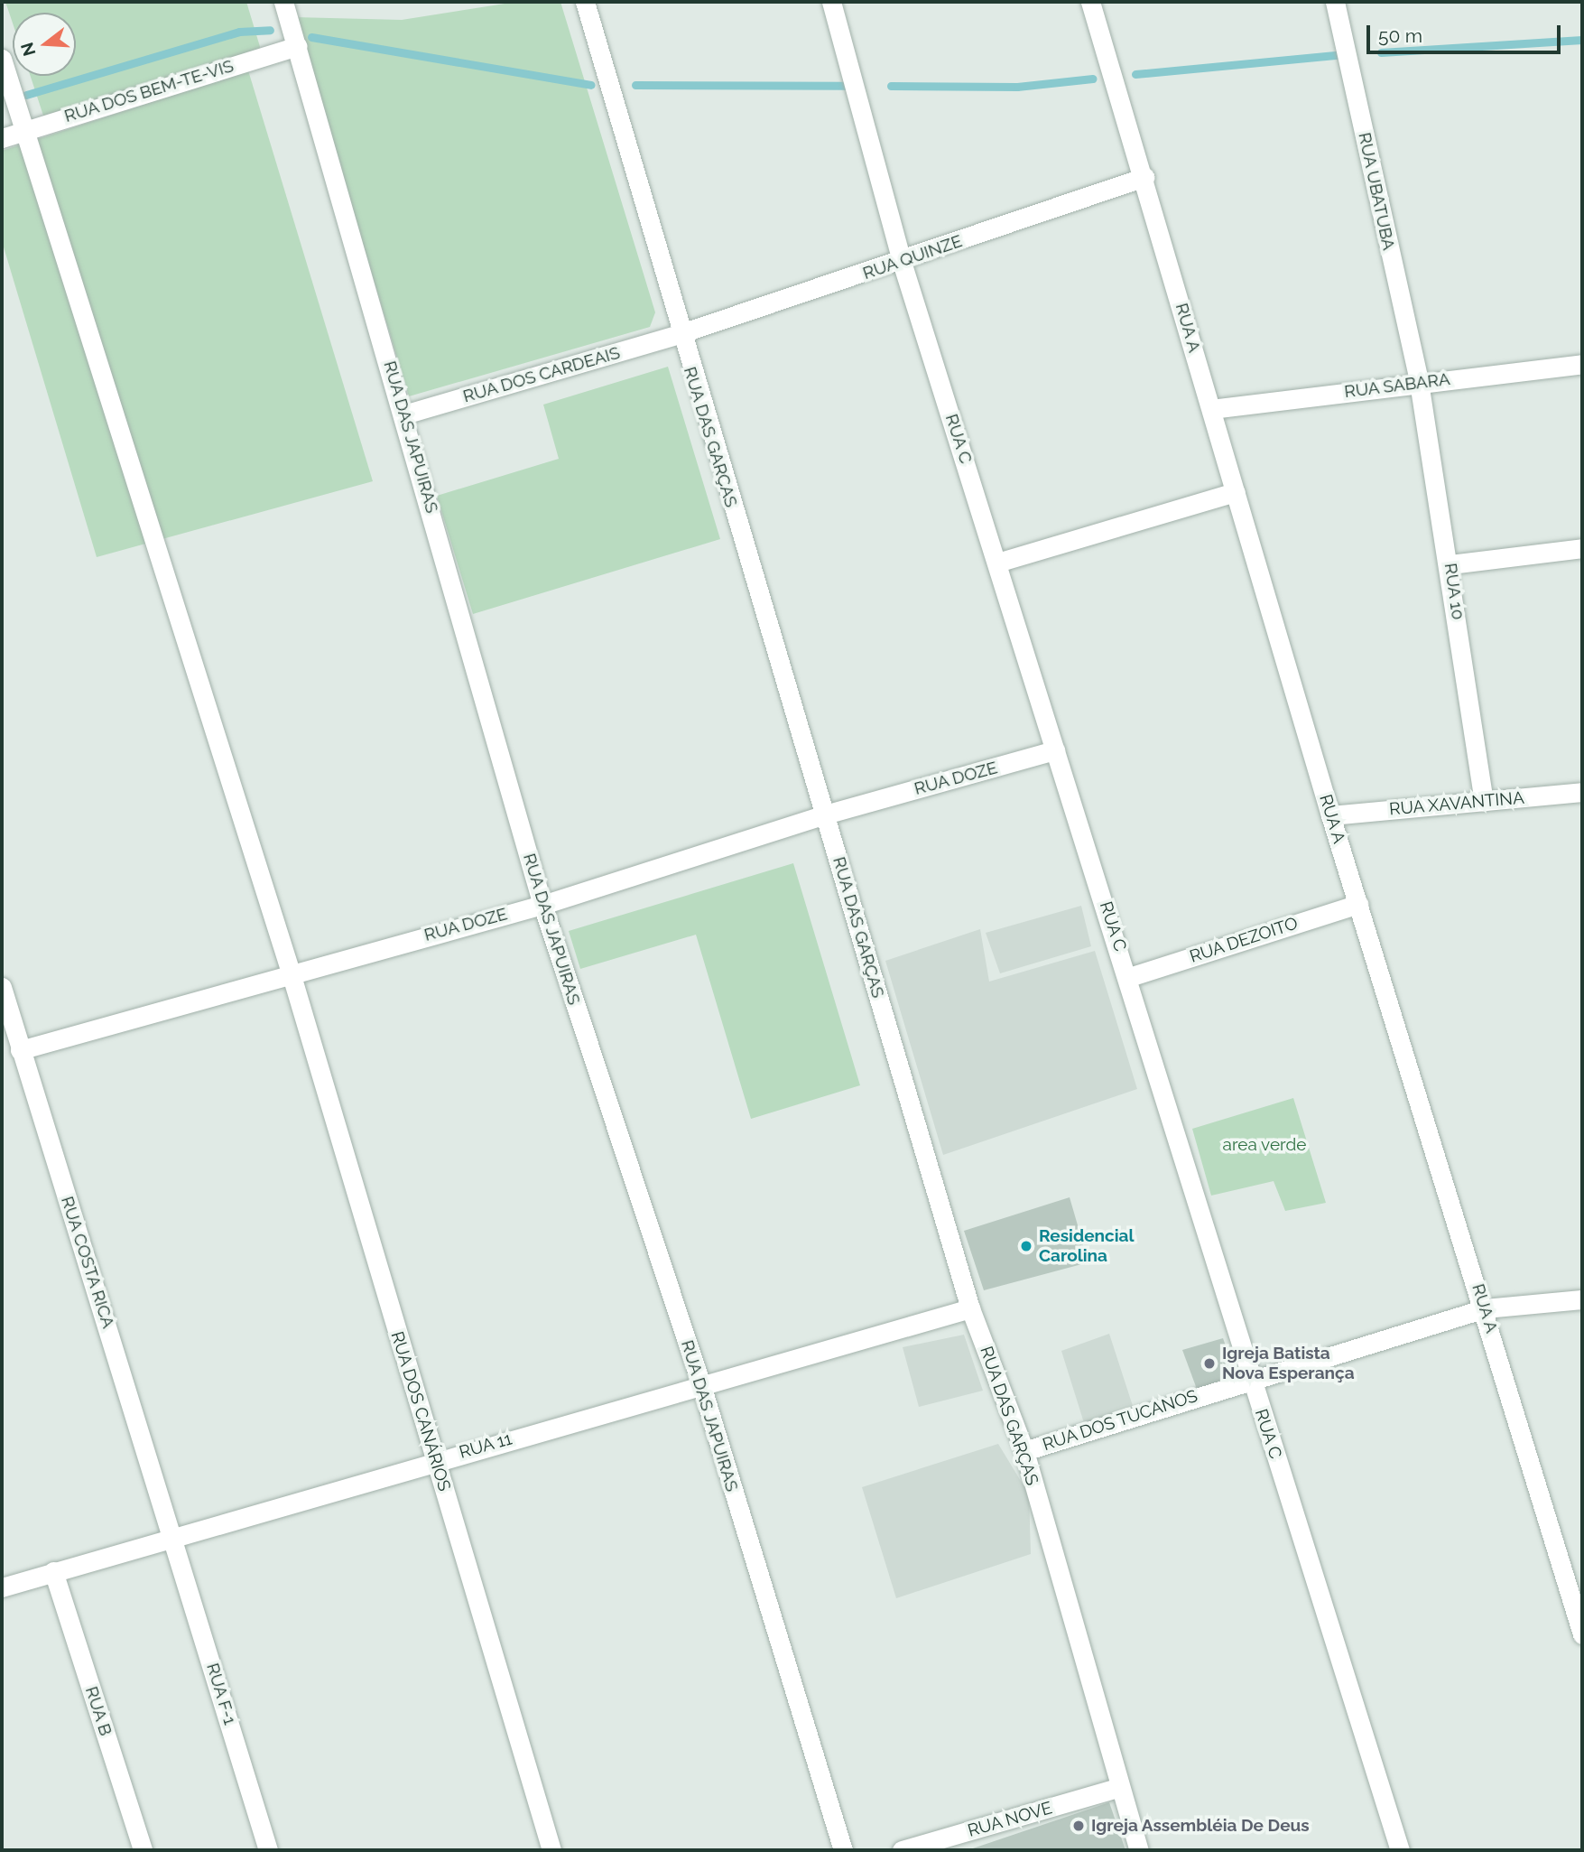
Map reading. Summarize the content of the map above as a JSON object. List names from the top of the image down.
{
  "streets": {
    "street": [
      "RUA DOS BEM-TE-VIS",
      "RUA UBATUBA",
      "RUA QUINZE",
      "RUA A",
      "RUA DOS CARDEAIS",
      "RUA SABARA",
      "RUA DAS JAPUIRAS",
      "RUA DAS GARÇAS",
      "RUA C",
      "RUA 10",
      "RUA DOZE",
      "RUA XAVANTINA",
      "RUA DEZOITO",
      "RUA COSTA RICA",
      "RUA DOS CANÁRIOS",
      "RUA DOS TUCANOS",
      "RUA 11",
      "RUA F-1",
      "RUA B",
      "RUA NOVE"
    ]
  },
  "crossings": [
    ["RUA DOS BEM-TE-VIS", "RUA DAS JAPUIRAS"],
    ["RUA DOS BEM-TE-VIS", "RUA DOS CANÁRIOS"],
    ["RUA UBATUBA", "RUA SABARA"],
    ["RUA UBATUBA", "RUA 10"],
    ["RUA QUINZE", "RUA A"],
    ["RUA QUINZE", "RUA DOS CARDEAIS"],
    ["RUA QUINZE", "RUA DAS GARÇAS"],
    ["RUA QUINZE", "RUA C"],
    ["RUA A", "RUA SABARA"],
    ["RUA A", "RUA XAVANTINA"],
    ["RUA A", "RUA DEZOITO"],
    ["RUA A", "RUA DOS TUCANOS"],
    ["RUA DOS CARDEAIS", "RUA DAS JAPUIRAS"],
    ["RUA DOS CARDEAIS", "RUA DAS GARÇAS"],
    ["RUA SABARA", "RUA 10"],
    ["RUA DAS JAPUIRAS", "RUA DOZE"],
    ["RUA DAS JAPUIRAS", "RUA 11"],
    ["RUA DAS GARÇAS", "RUA DOZE"],
    ["RUA DAS GARÇAS", "RUA DOS TUCANOS"],
    ["RUA DAS GARÇAS", "RUA 11"],
    ["RUA DAS GARÇAS", "RUA NOVE"],
    ["RUA C", "RUA DOZE"],
    ["RUA C", "RUA DEZOITO"],
    ["RUA C", "RUA DOS TUCANOS"],
    ["RUA 10", "RUA XAVANTINA"],
    ["RUA DOZE", "RUA COSTA RICA"],
    ["RUA DOZE", "RUA DOS CANÁRIOS"],
    ["RUA COSTA RICA", "RUA 11"],
    ["RUA COSTA RICA", "RUA F-1"],
    ["RUA DOS CANÁRIOS", "RUA 11"],
    ["RUA 11", "RUA F-1"],
    ["RUA 11", "RUA B"]
  ],
  "parks": ["area verde"],
  "places": ["Residencial Carolina", "Igreja Batista Nova Esperança", "Igreja Assembléia De Deus"],
  "scale_bar": "50 m",
  "north": "left"
}
